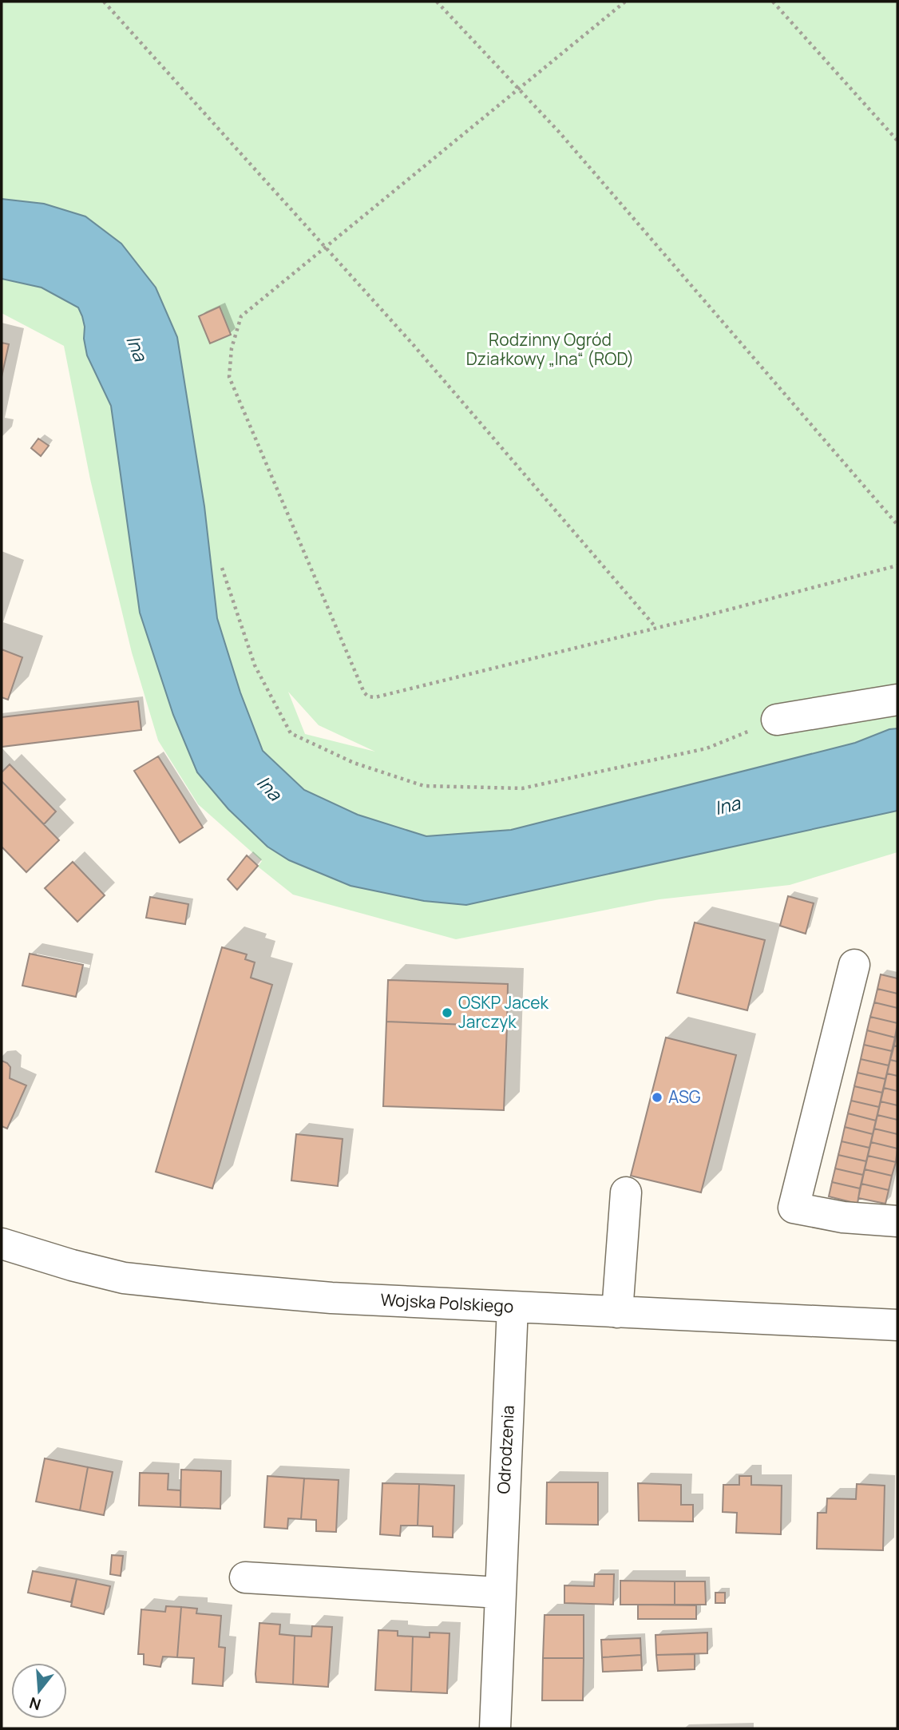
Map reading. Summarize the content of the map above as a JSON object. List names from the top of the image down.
{
  "streets": {
    "street": ["Wojska Polskiego", "Odrodzenia"]
  },
  "crossings": [
    ["Wojska Polskiego", "Odrodzenia"]
  ],
  "water": ["Ina"],
  "parks": ["Rodzinny Ogród Działkowy „Ina“ (ROD)"],
  "places": ["OSKP Jacek Jarczyk", "ASG"],
  "north": "bottom"
}
